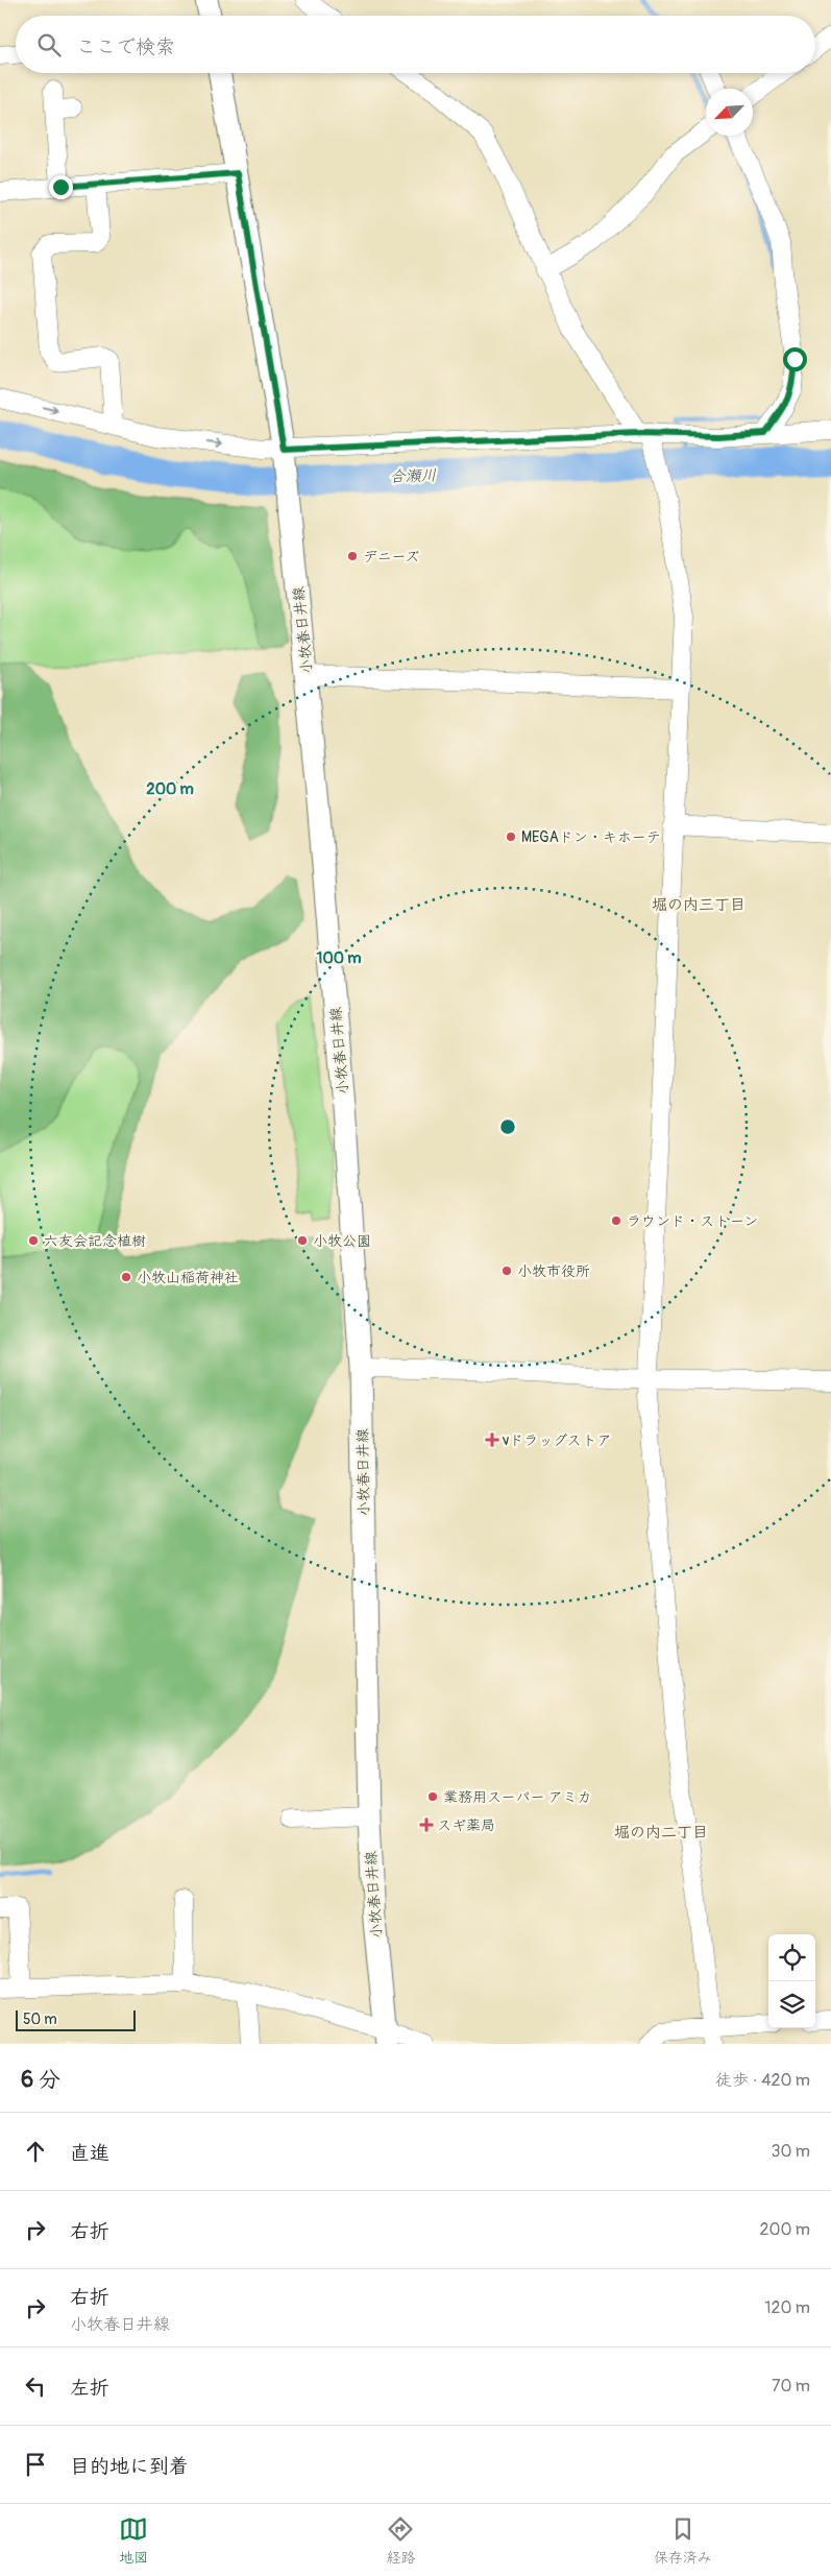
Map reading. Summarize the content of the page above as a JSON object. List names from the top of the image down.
{
  "streets": {
    "main road": ["小牧春日井線"]
  },
  "districts": ["堀の内三丁目", "堀の内二丁目"],
  "water": ["合瀬川"],
  "places": {
    "other": [
      "デニーズ",
      "MEGAドン・キホーテ",
      "ラウンド・ストーン",
      "六友会記念植樹",
      "小牧公園",
      "小牧市役所",
      "小牧山稲荷神社",
      "業務用スーパー アミカ"
    ],
    "health": ["vドラッグストア", "スギ薬局"]
  },
  "scale_bar": "50 m",
  "north": "bottom left",
  "page": {
    "search": "ここで検索",
    "scale": "50 m",
    "heading": ["6 分", "徒歩 · 420 m"],
    "list": [
      ["直進", "30 m"],
      ["右折", "200 m"],
      ["右折", "小牧春日井線", "120 m"],
      ["左折", "70 m"],
      "目的地に到着"
    ],
    "nav": ["地図", "経路", "保存済み"]
  },
  "rings": ["200 m", "100 m"]
}
